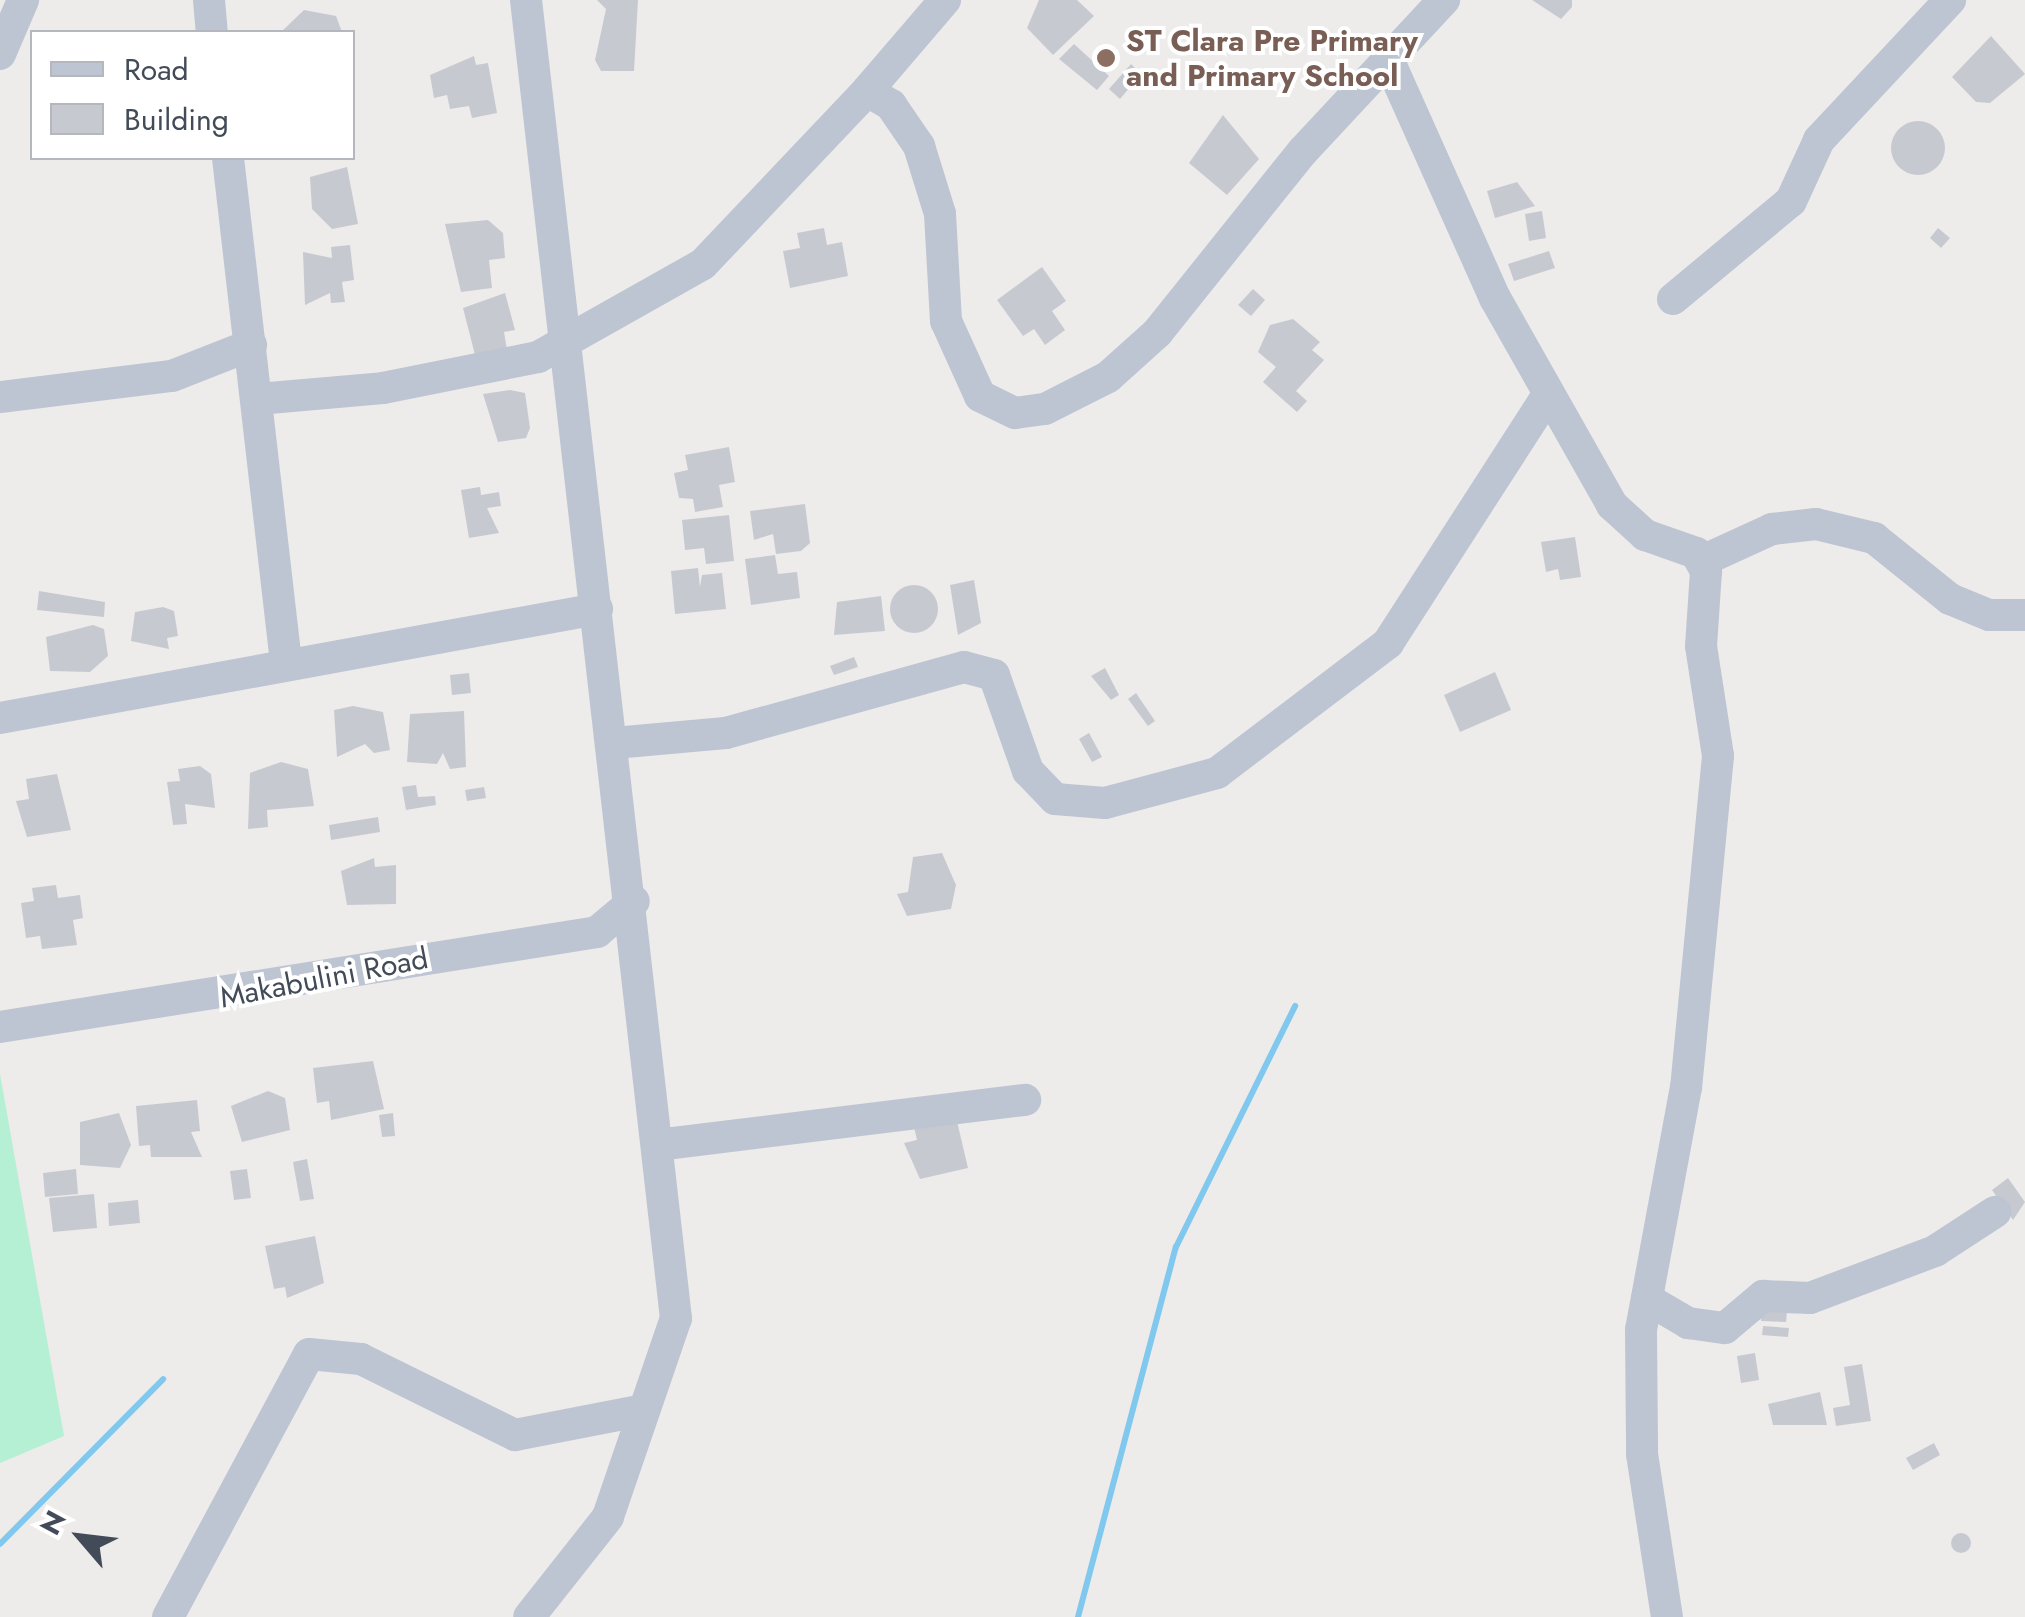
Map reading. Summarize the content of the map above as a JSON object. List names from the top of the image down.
{
  "streets": {
    "street": ["Makabulini Road"]
  },
  "places": ["ST Clara Pre Primary and Primary School"],
  "legend": ["Road", "Building"],
  "north": "top left"
}
